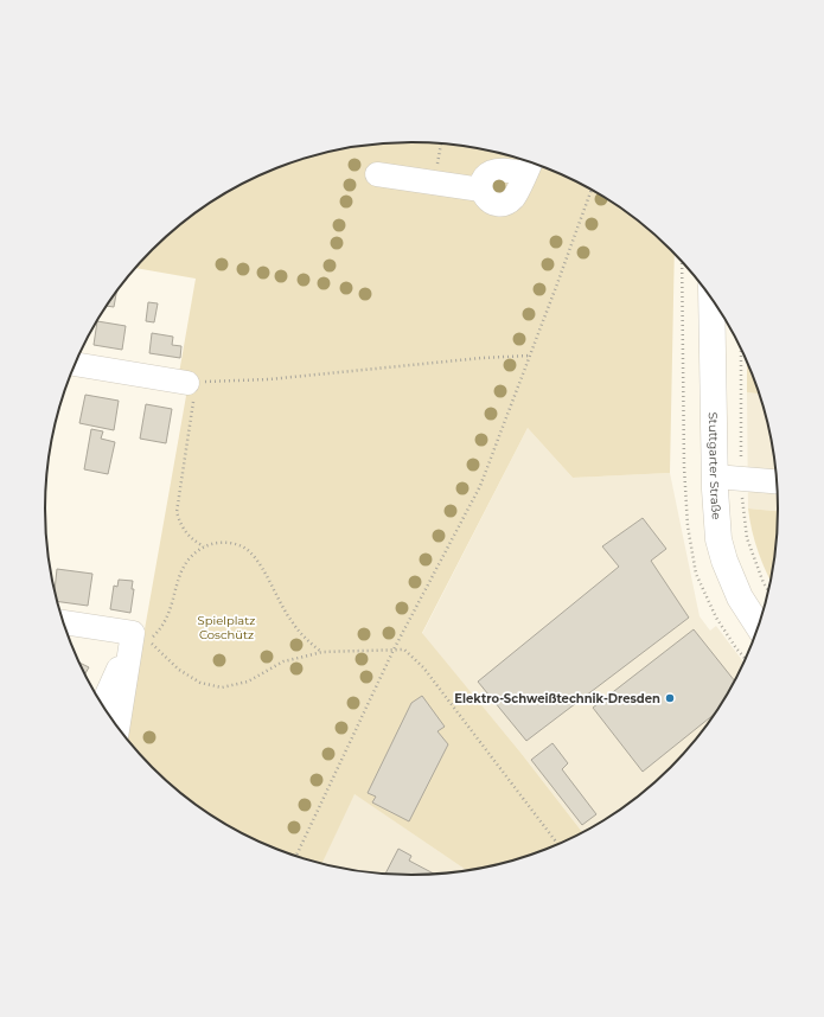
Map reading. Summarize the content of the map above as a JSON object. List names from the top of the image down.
{
  "streets": {
    "main road": ["Stuttgarter Straße"]
  },
  "parks": ["Spielplatz Coschütz"],
  "places": ["Elektro-Schweißtechnik-Dresden"]
}
